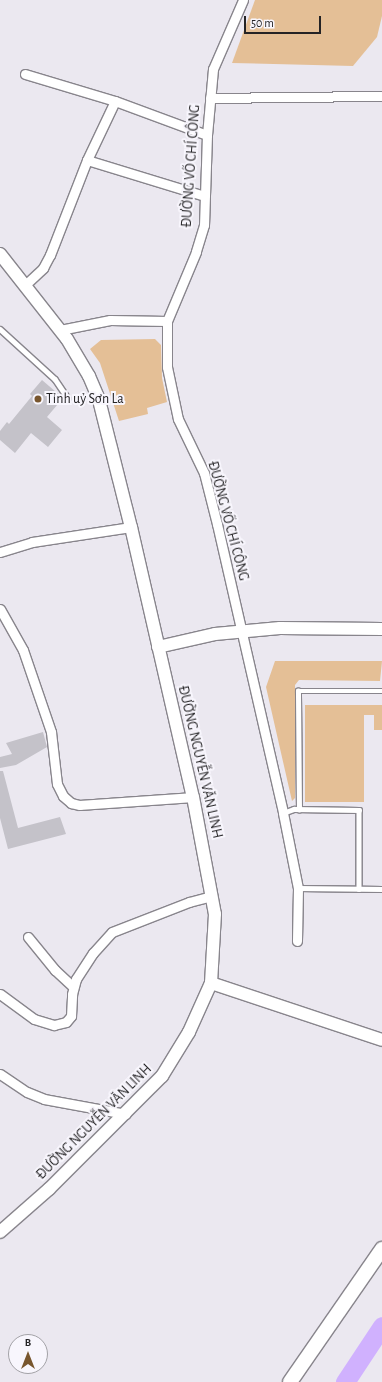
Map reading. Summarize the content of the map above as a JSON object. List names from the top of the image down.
{
  "streets": {
    "street": ["ĐƯỜNG VÕ CHÍ CÔNG", "ĐƯỜNG NGUYỄN VĂN LINH"]
  },
  "places": ["Tỉnh uỷ Sơn La"],
  "scale_bar": "50 m",
  "north": "top"
}
